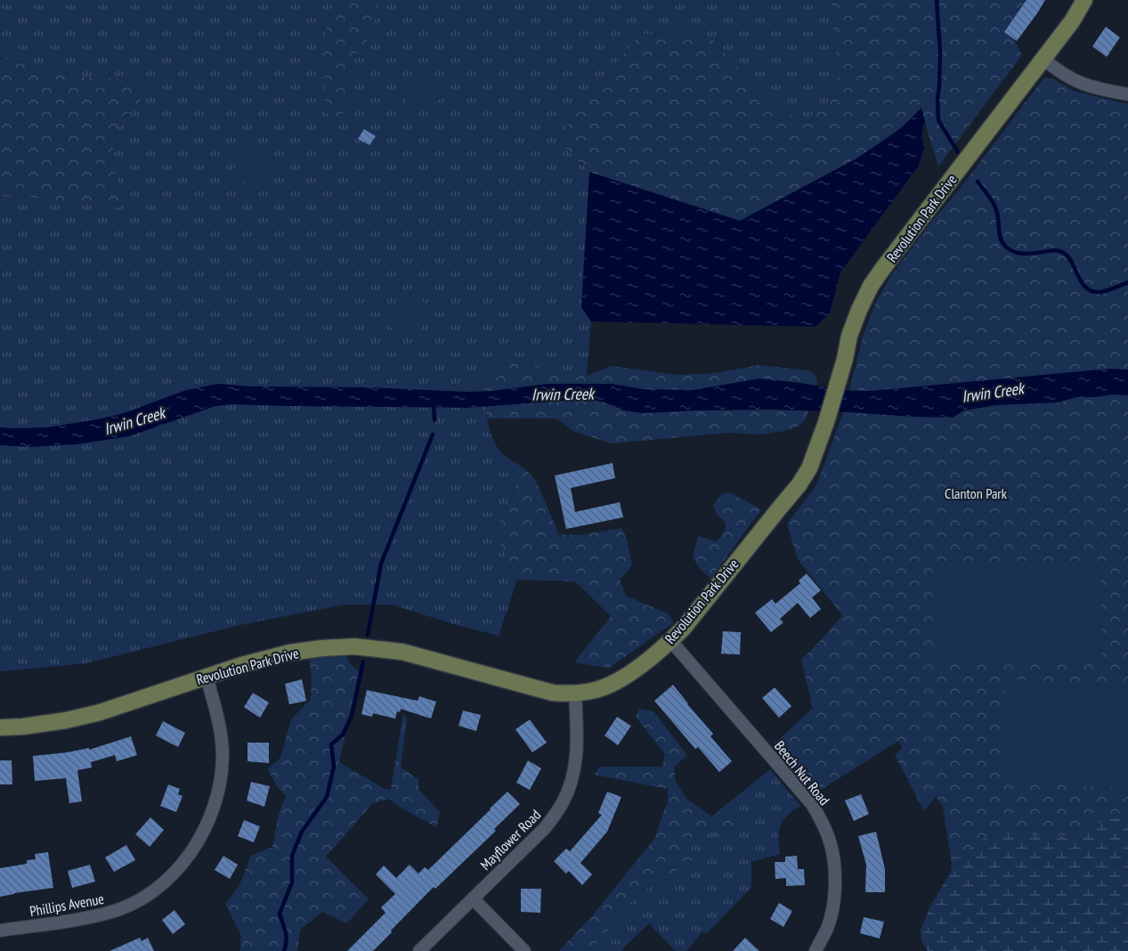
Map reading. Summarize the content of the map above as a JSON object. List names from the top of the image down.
{
  "streets": {
    "street": [
      "Revolution Park Drive",
      "Beech Nut Road",
      "Mayflower Road",
      "Phillips Avenue"
    ]
  },
  "crossings": [
    ["Revolution Park Drive", "Beech Nut Road"],
    ["Revolution Park Drive", "Mayflower Road"],
    ["Revolution Park Drive", "Phillips Avenue"]
  ],
  "water": ["Irwin Creek"],
  "parks": ["Clanton Park"]
}
